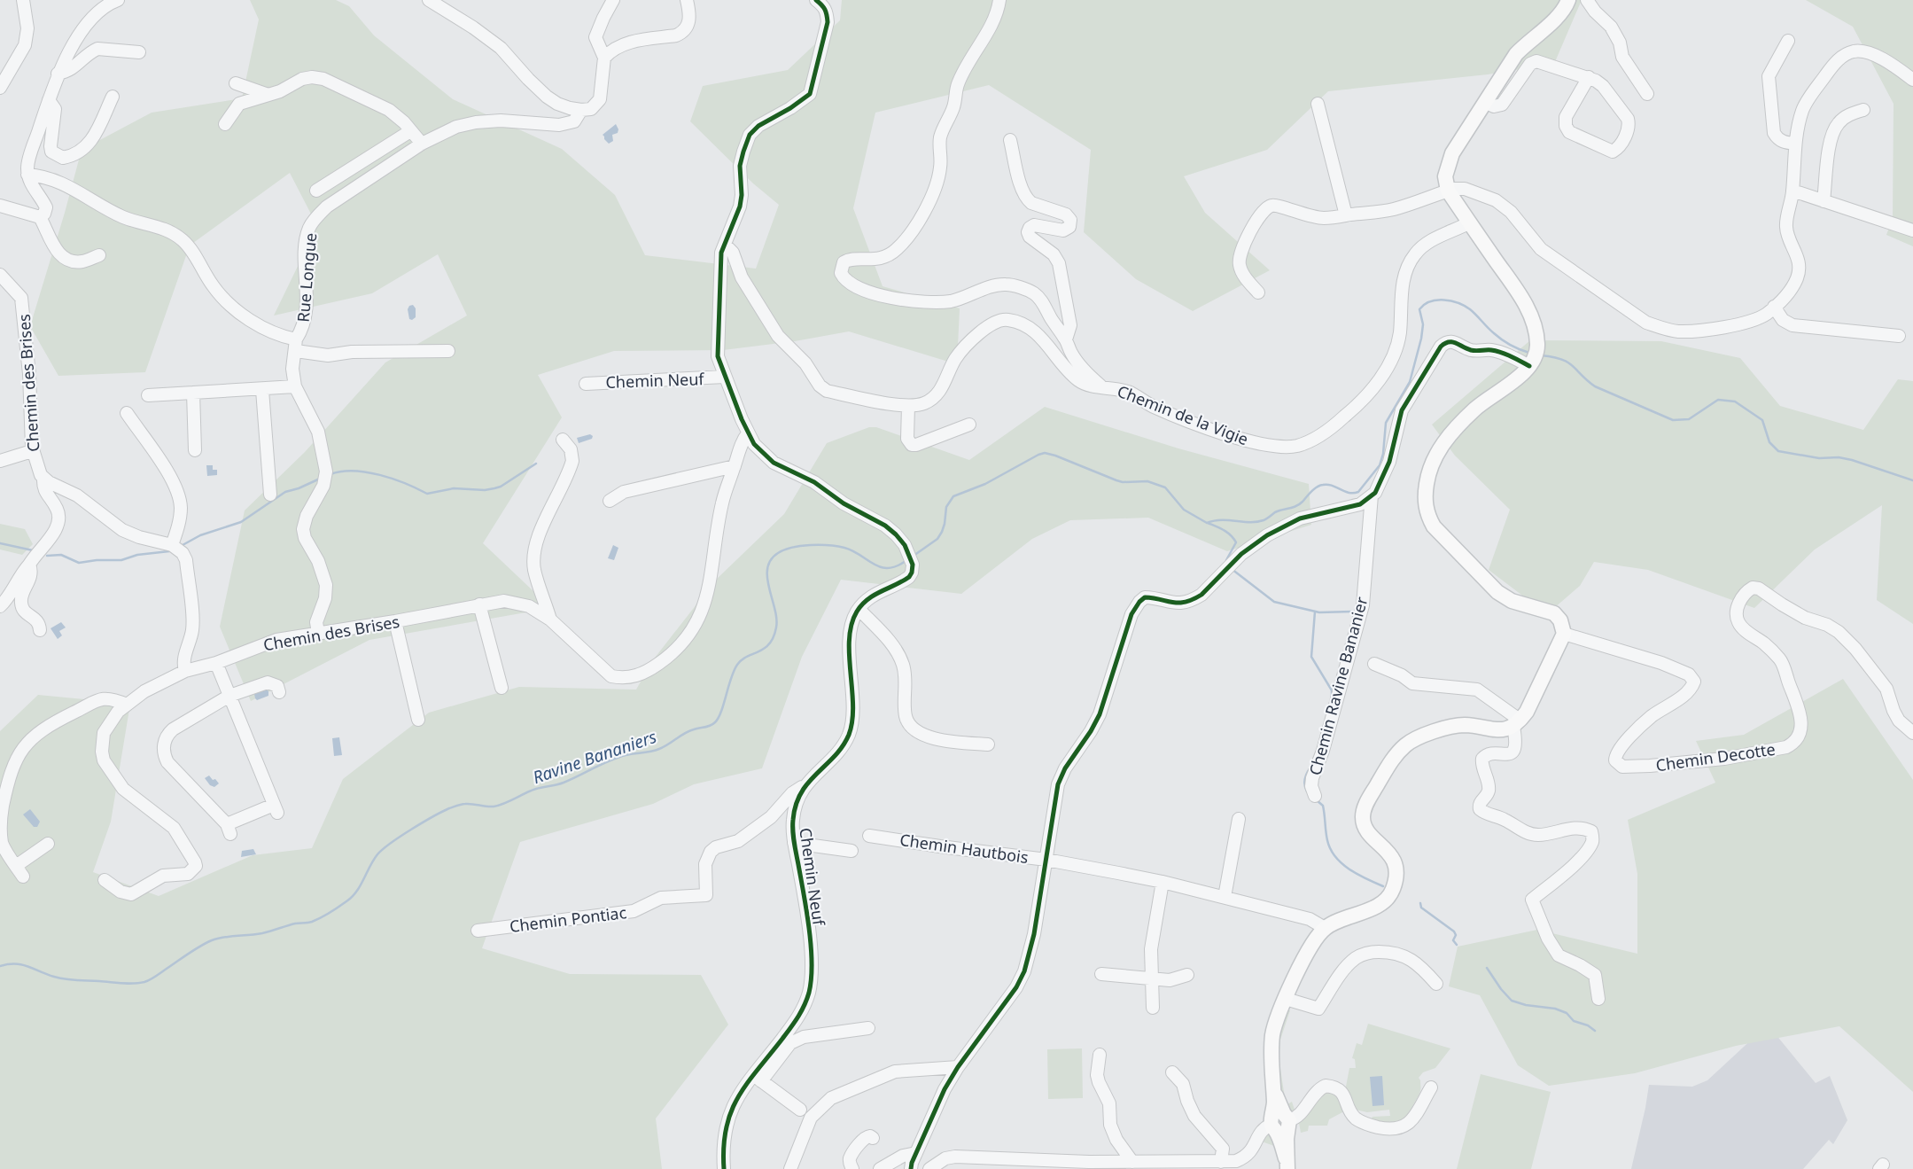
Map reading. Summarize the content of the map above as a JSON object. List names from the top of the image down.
{
  "streets": {
    "street": [
      "Rue Longue",
      "Chemin Neuf",
      "Chemin des Brises",
      "Chemin de la Vigie",
      "Chemin Ravine Bananier",
      "Chemin Decotte",
      "Chemin Hautbois",
      "Chemin Pontiac"
    ]
  },
  "crossings": [
    ["Chemin Neuf", "Chemin Pontiac"]
  ],
  "water": ["Ravine Bananiers"]
}
